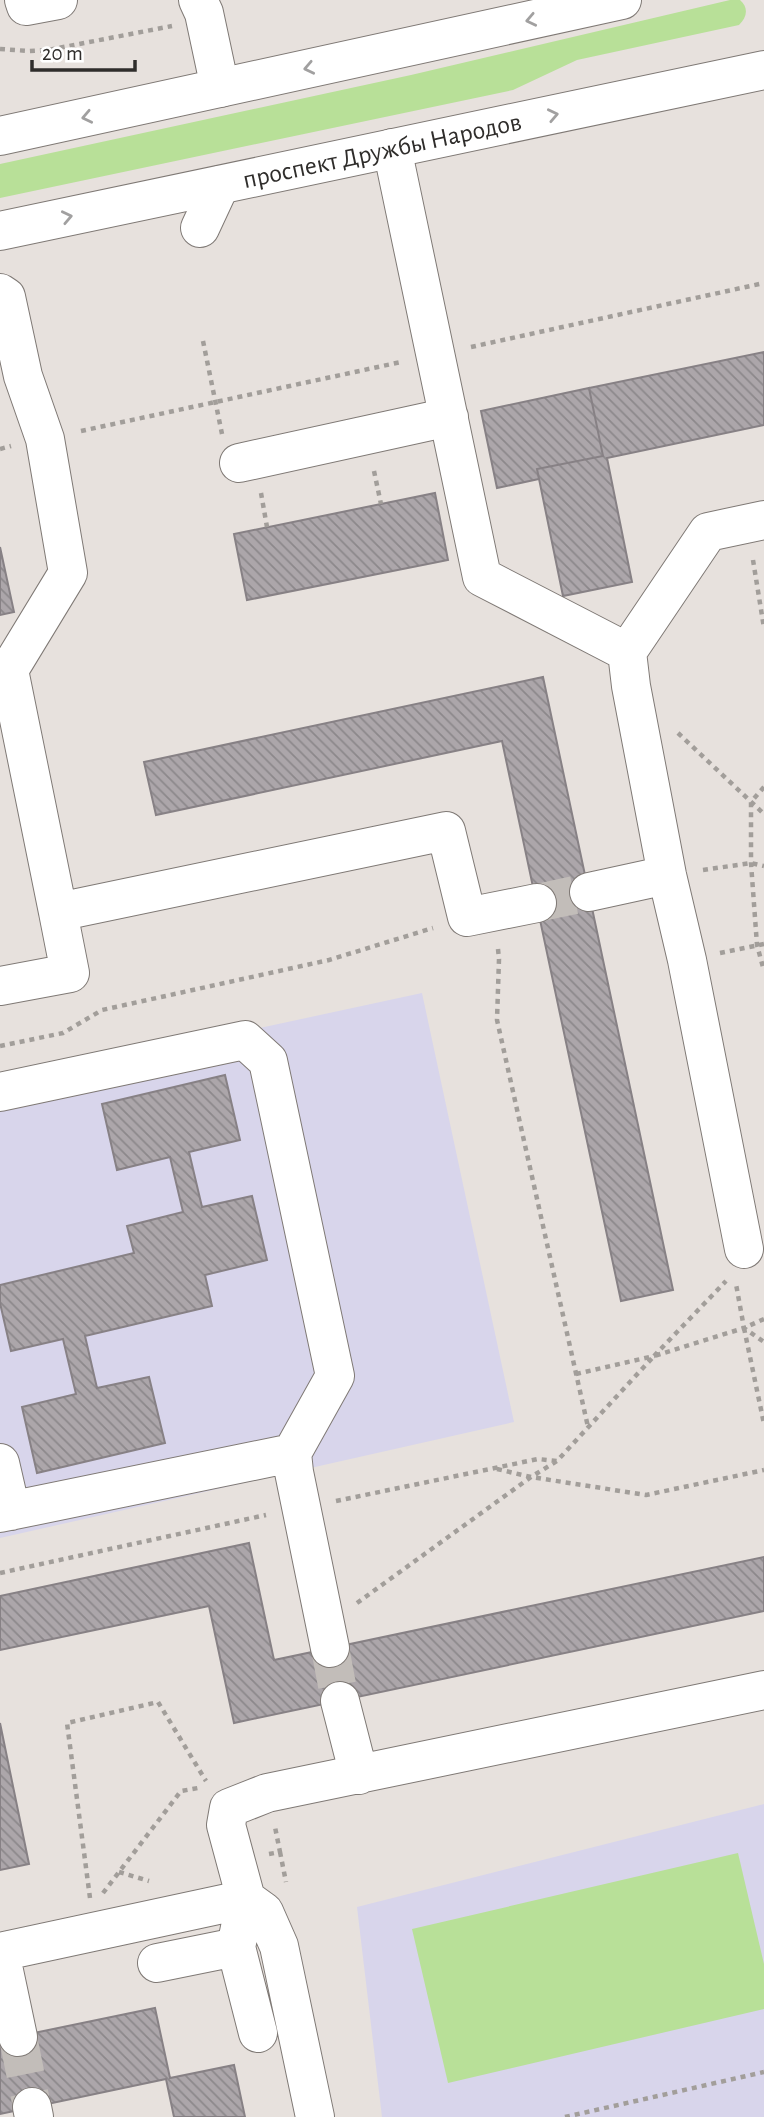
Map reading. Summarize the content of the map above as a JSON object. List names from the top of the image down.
{
  "streets": {
    "main road": ["проспект Дружбы Народов"]
  },
  "scale_bar": "20 m"
}
